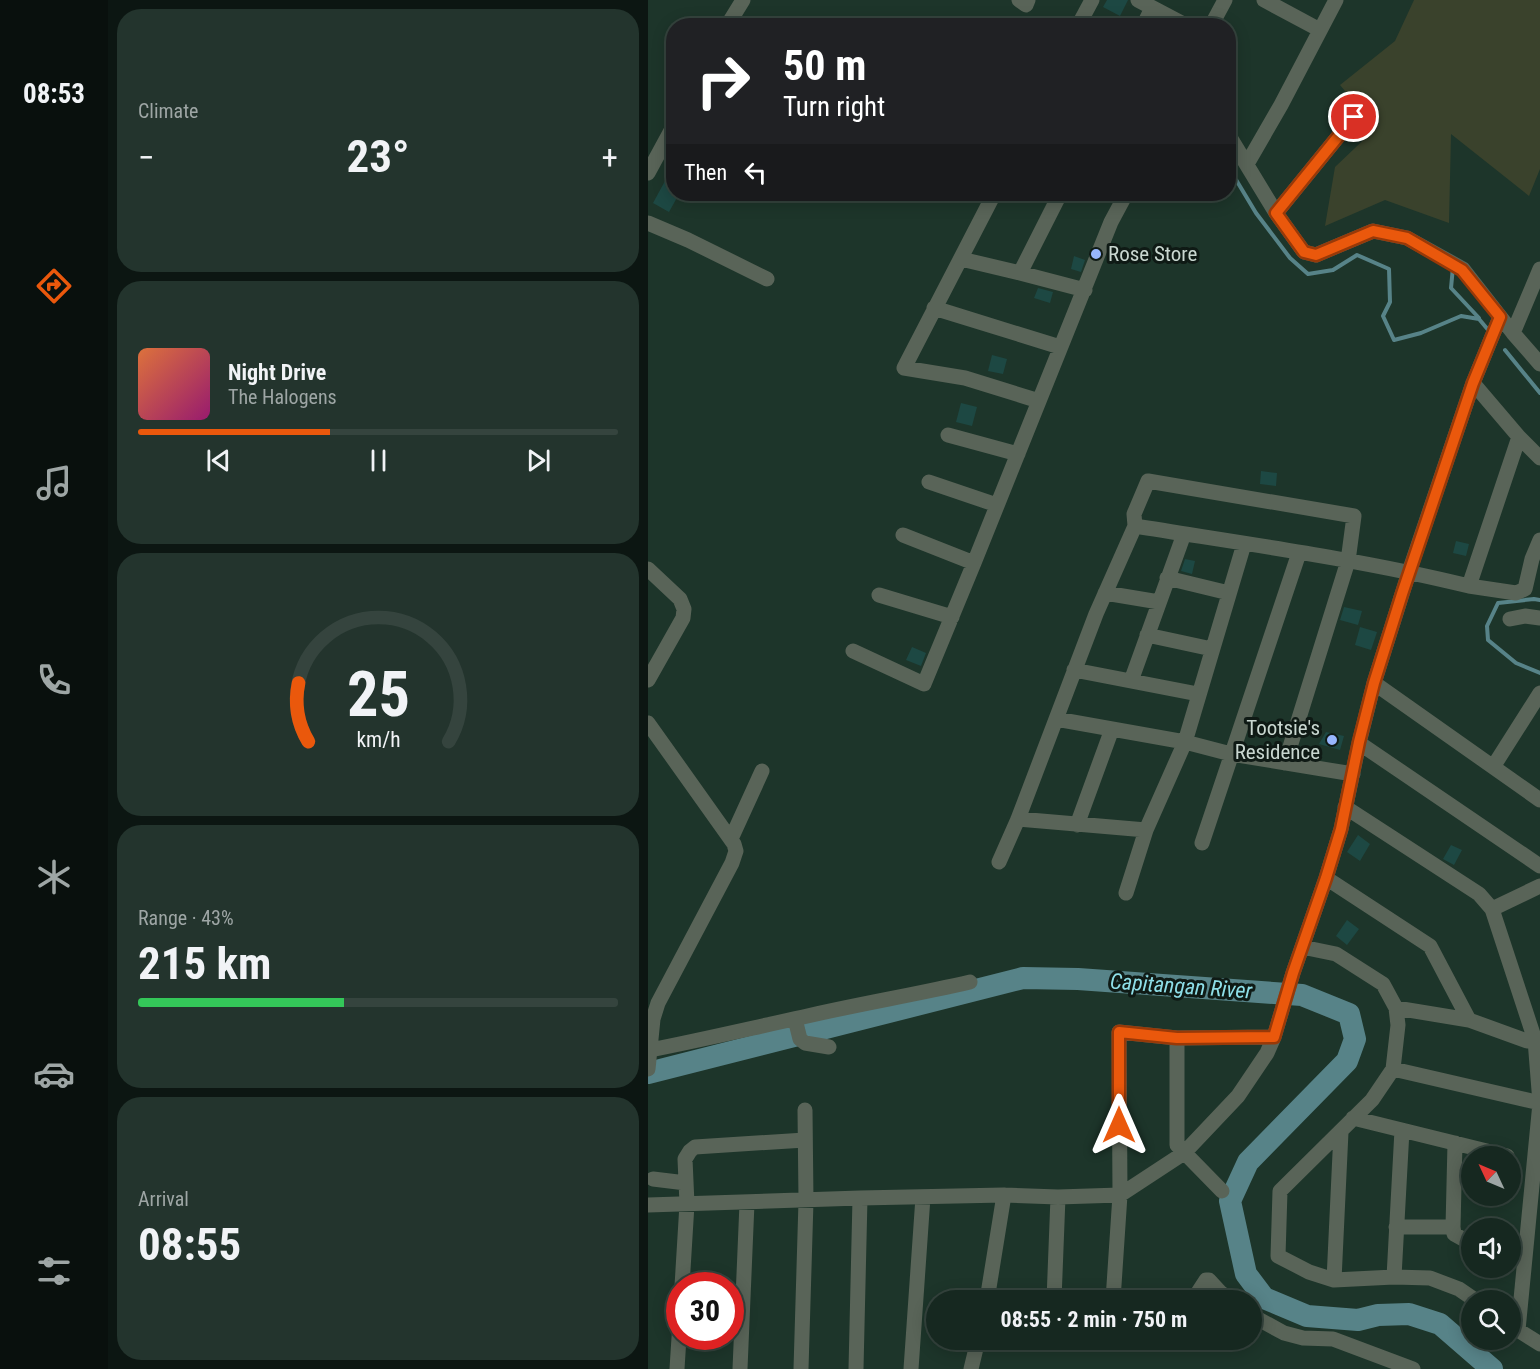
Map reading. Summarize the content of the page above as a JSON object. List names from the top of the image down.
{
  "water": ["Capitangan River"],
  "places": ["Rose Store", "Tootsie's Residence"],
  "north": "top left",
  "page": {
    "tabs": "08:53",
    "tile": [
      "Climate",
      ["Range · 43%", "215 km"],
      ["Arrival", "08:55"]
    ],
    "turn": ["50 m", "Turn right"],
    "heat": ["−", "23°", "+"],
    "then": "Then",
    "song": ["Night Drive", "The Halogens"],
    "limit": "30",
    "trip": "08:55 · 2 min · 750 m",
    "gauge": ["25", "km/h"]
  }
}
